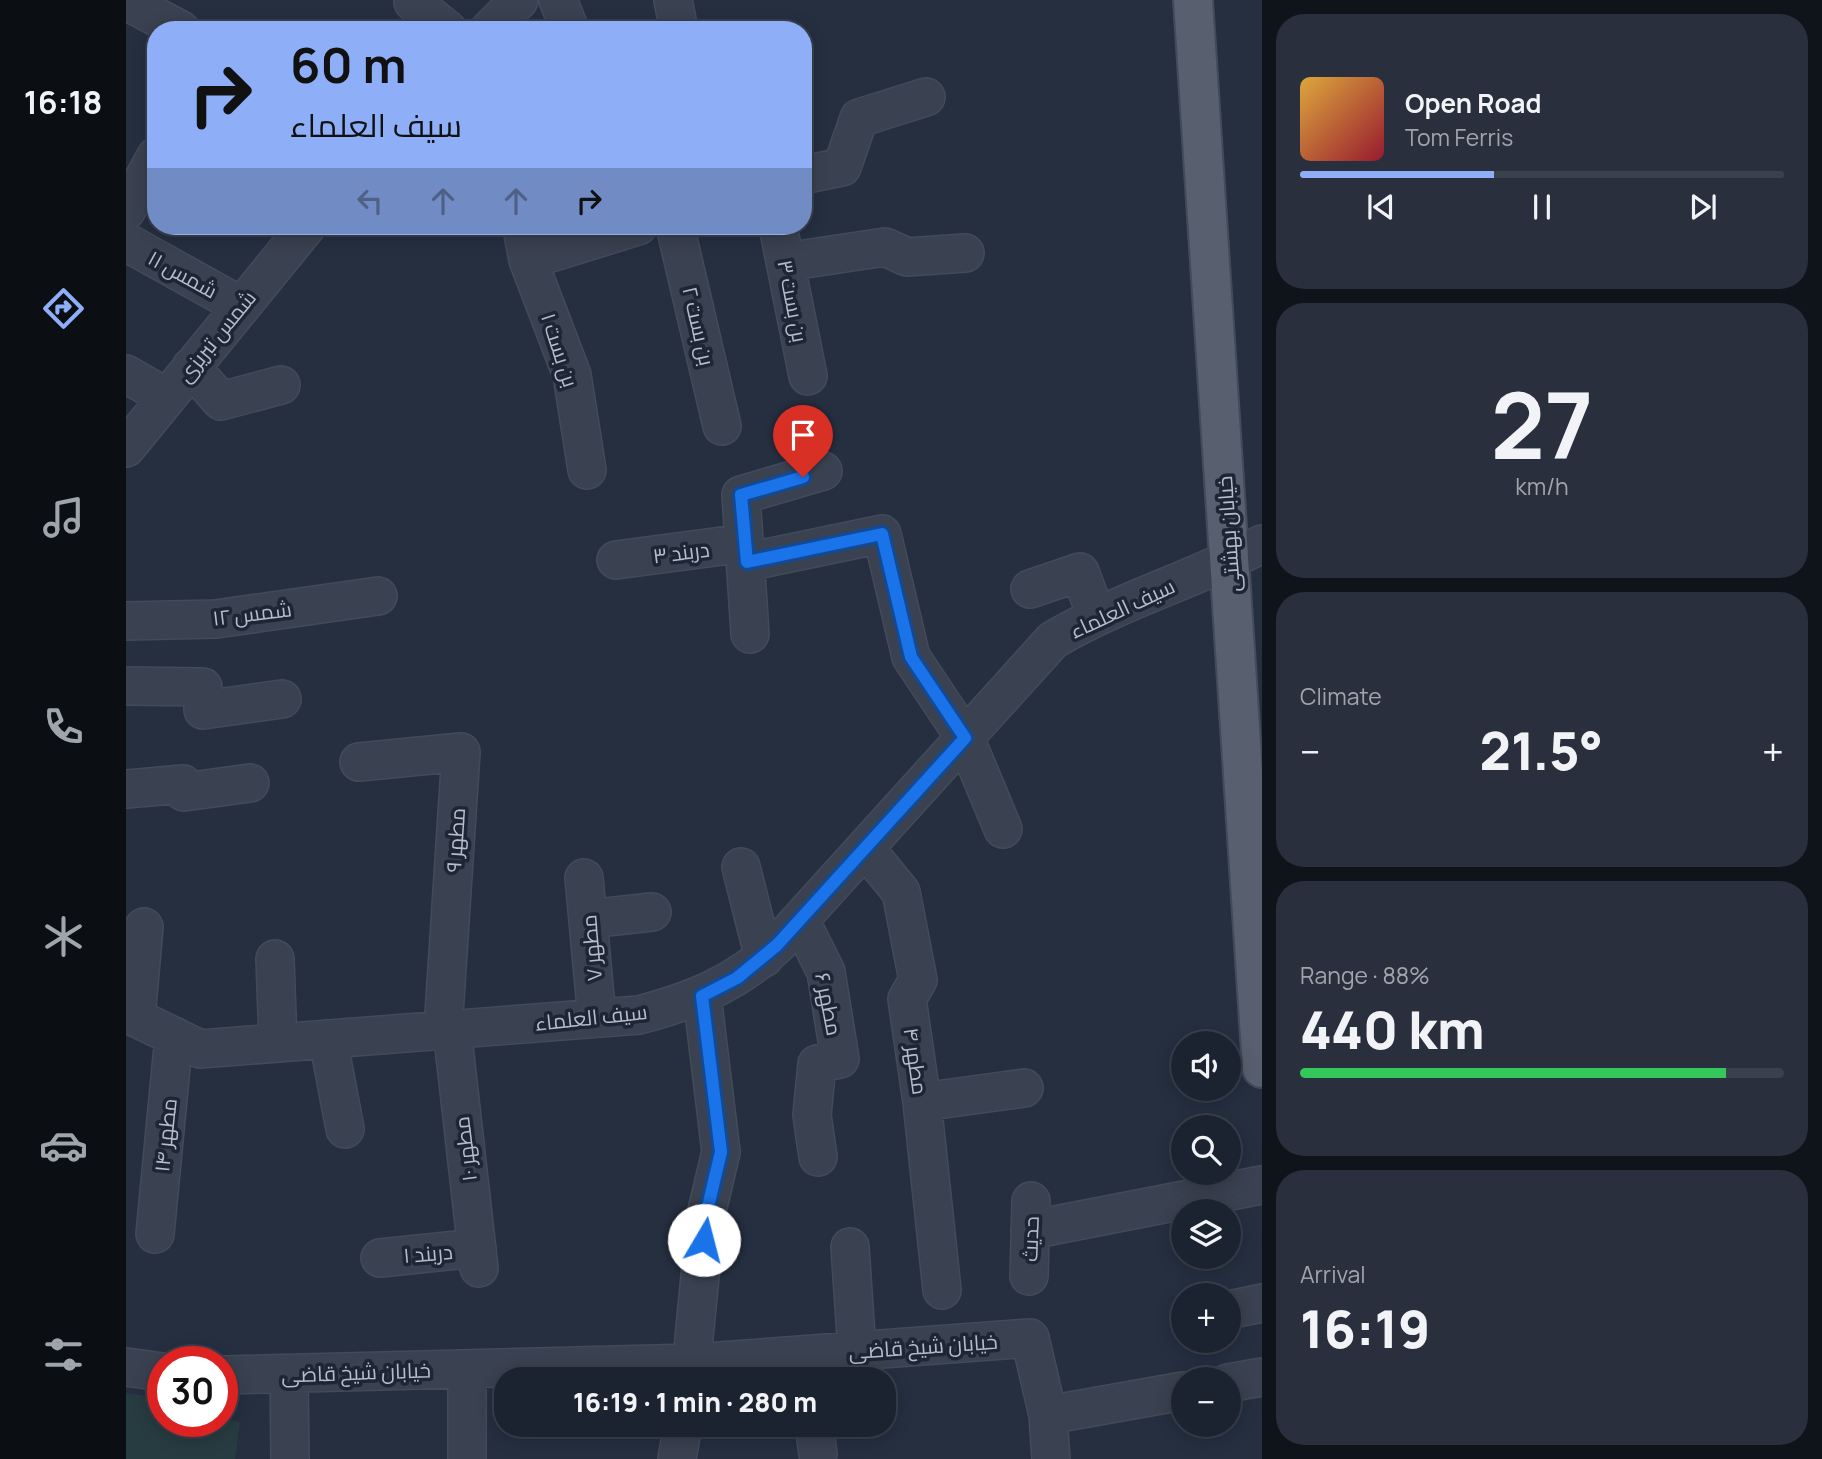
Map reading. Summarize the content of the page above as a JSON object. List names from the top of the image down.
{
  "streets": {
    "main road": ["خیابان بهشتی"],
    "street": [
      "شمس ۱۱",
      "بن بست ۳",
      "بن بست ۲",
      "شمس تبریزی",
      "بن بست ۱",
      "دربند ۳",
      "سیف العلماء",
      "شمس ۱۲",
      "مطهر ۹",
      "مطهر ۷",
      "مطهر ۶",
      "مطهر ۴",
      "مطهر ۱۴",
      "مطهر ۱۰",
      "حدیث",
      "دربند ۱",
      "خیابان شیخ قاضی"
    ]
  },
  "crossings": [
    ["شمس ۱۱", "شمس تبریزی"],
    ["خیابان بهشتی", "سیف العلماء"],
    ["دربند ۳", "سیف العلماء"],
    ["سیف العلماء", "مطهر ۹"],
    ["سیف العلماء", "مطهر ۷"],
    ["سیف العلماء", "مطهر ۶"],
    ["سیف العلماء", "مطهر ۴"],
    ["سیف العلماء", "مطهر ۱۴"],
    ["سیف العلماء", "مطهر ۱۰"],
    ["مطهر ۹", "مطهر ۱۰"],
    ["مطهر ۱۰", "دربند ۱"]
  ],
  "page": {
    "tabs": "16:18",
    "turn": ["60 m", "سیف العلماء"],
    "song": ["Open Road", "Tom Ferris"],
    "tile": [
      ["27", "km/h"],
      "Climate",
      ["Range · 88%", "440 km"],
      ["Arrival", "16:19"]
    ],
    "heat": ["−", "21.5°", "+"],
    "map_buttons": ["+", "−"],
    "limit": "30",
    "trip": "16:19 · 1 min · 280 m"
  }
}
